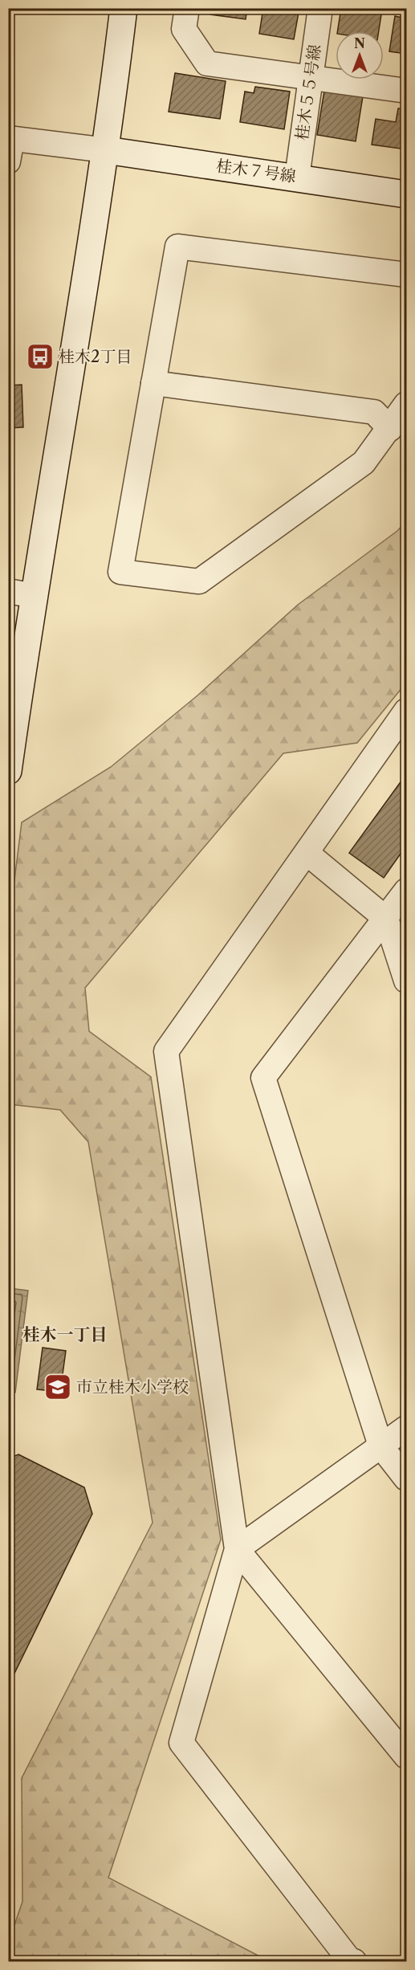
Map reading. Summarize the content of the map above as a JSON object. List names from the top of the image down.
{
  "streets": {
    "street": ["桂木５５号線", "桂木７号線"]
  },
  "crossings": [
    ["桂木５５号線", "桂木７号線"]
  ],
  "districts": ["桂木一丁目"],
  "places": {
    "bus stop": ["桂木2丁目"],
    "school or university": ["市立桂木小学校"]
  },
  "north": "top"
}
